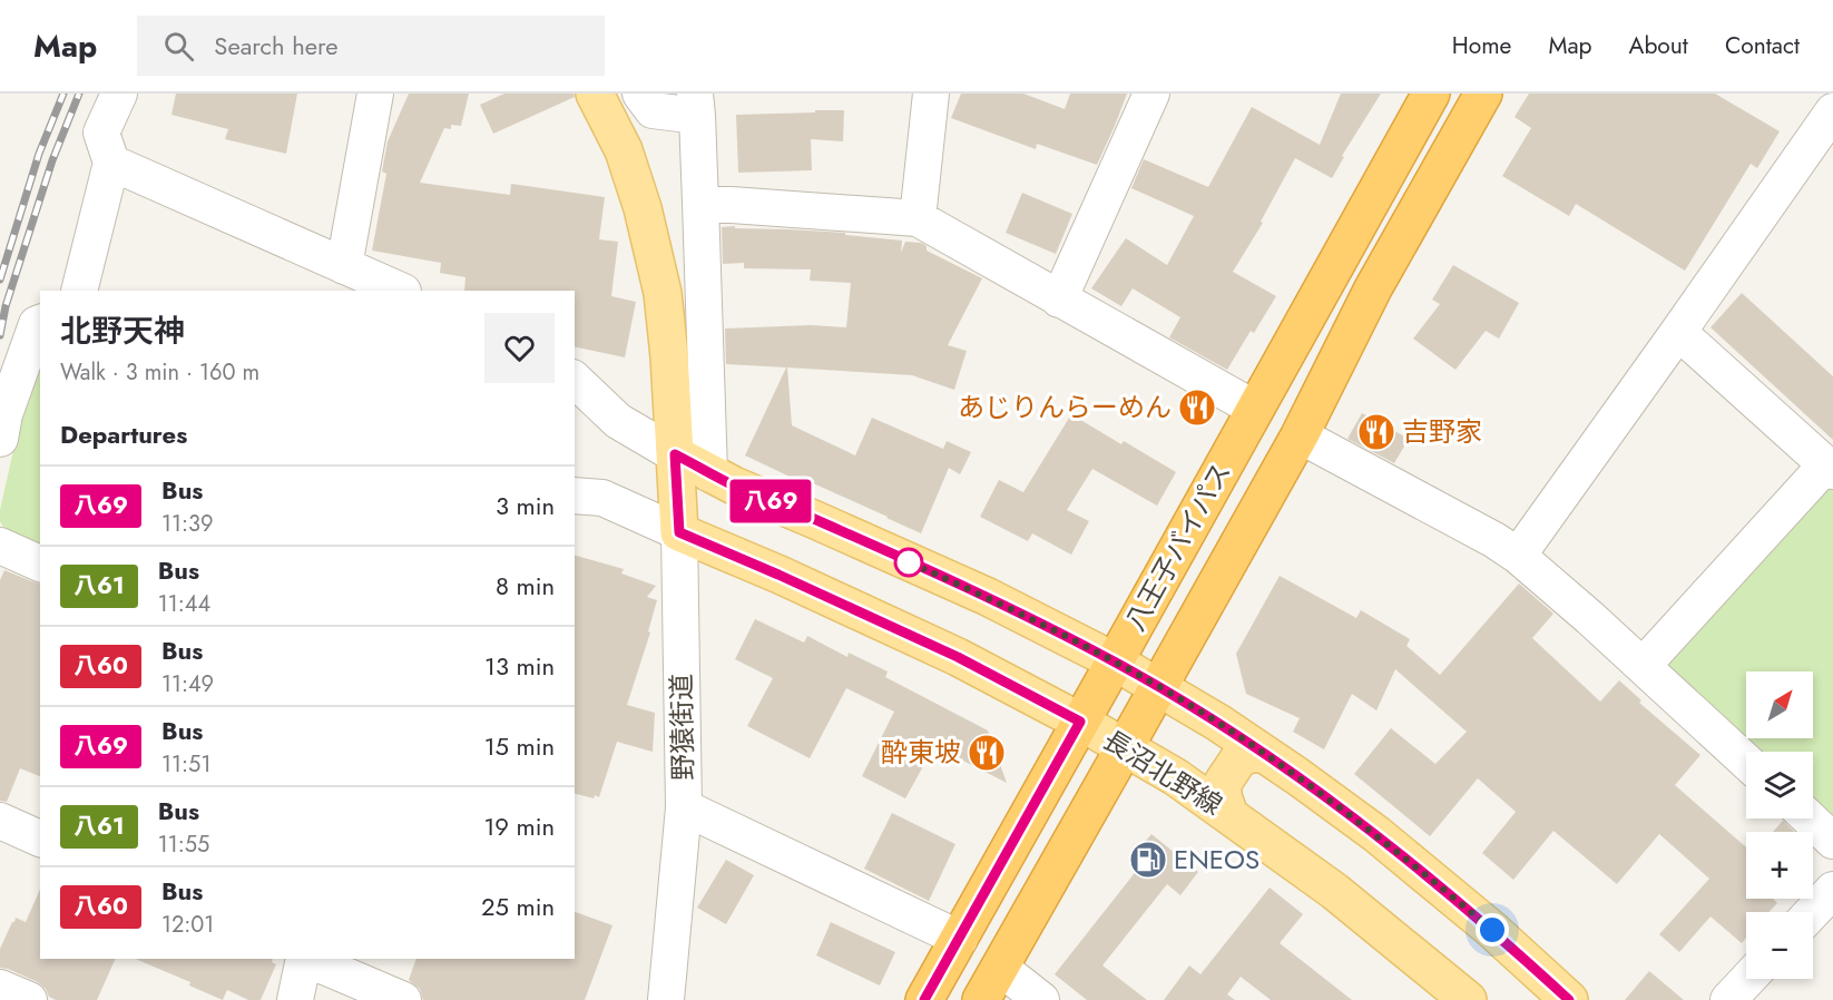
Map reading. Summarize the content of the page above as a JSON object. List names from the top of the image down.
{
  "streets": {
    "highway": ["八王子バイパス"],
    "main road": ["野猿街道", "長沼北野線"]
  },
  "crossings": [
    ["八王子バイパス", "長沼北野線"],
    ["野猿街道", "長沼北野線"]
  ],
  "places": {
    "restaurant": ["あじりんらーめん", "吉野家", "酔東坡"],
    "fuel station": ["ENEOS"]
  },
  "lines": ["bus line 八69"],
  "north": "top right",
  "page": {
    "header": "Map",
    "search": "Search here",
    "nav": [
      "Home",
      "Map",
      "About",
      "Contact"
    ],
    "on_map": "八69",
    "heading": [
      ["北野天神", "Walk · 3 min · 160 m"],
      "Departures"
    ],
    "list": [
      {
        "mark": "八69",
        "name": "Bus",
        "note": "11:39",
        "value": "3 min"
      },
      {
        "mark": "八61",
        "name": "Bus",
        "note": "11:44",
        "value": "8 min"
      },
      {
        "mark": "八60",
        "name": "Bus",
        "note": "11:49",
        "value": "13 min"
      },
      {
        "mark": "八69",
        "name": "Bus",
        "note": "11:51",
        "value": "15 min"
      },
      {
        "mark": "八61",
        "name": "Bus",
        "note": "11:55",
        "value": "19 min"
      },
      {
        "mark": "八60",
        "name": "Bus",
        "note": "12:01",
        "value": "25 min"
      }
    ],
    "map_buttons": ["+", "−"]
  }
}
